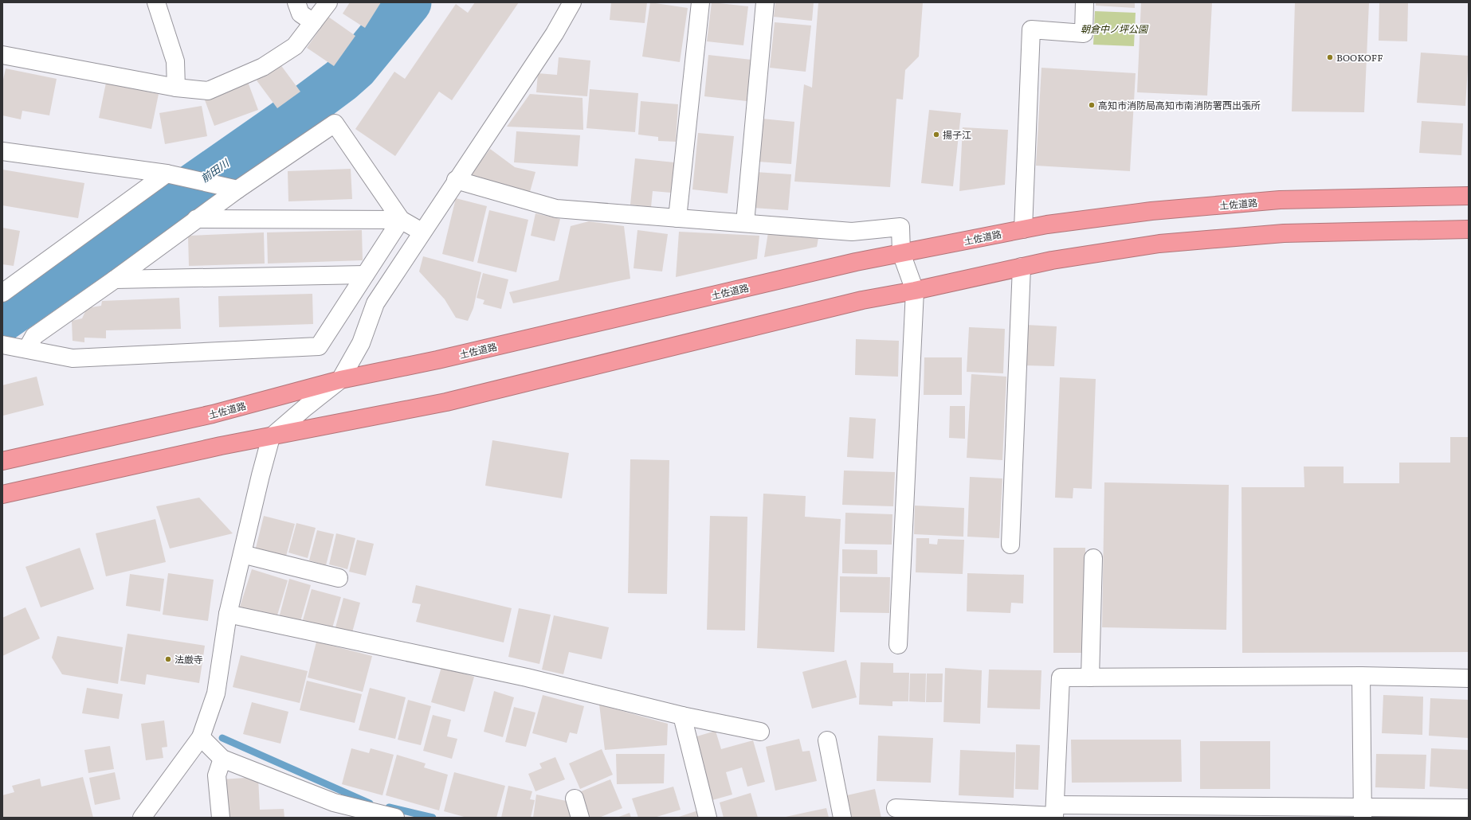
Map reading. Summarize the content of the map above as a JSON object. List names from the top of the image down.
{
  "streets": {
    "highway": ["土佐道路"]
  },
  "water": ["前田川"],
  "parks": ["朝倉中ノ坪公園"],
  "places": [
    "BOOKOFF",
    "高知市消防局高知市南消防署西出張所",
    "揚子江",
    "法厳寺"
  ]
}
